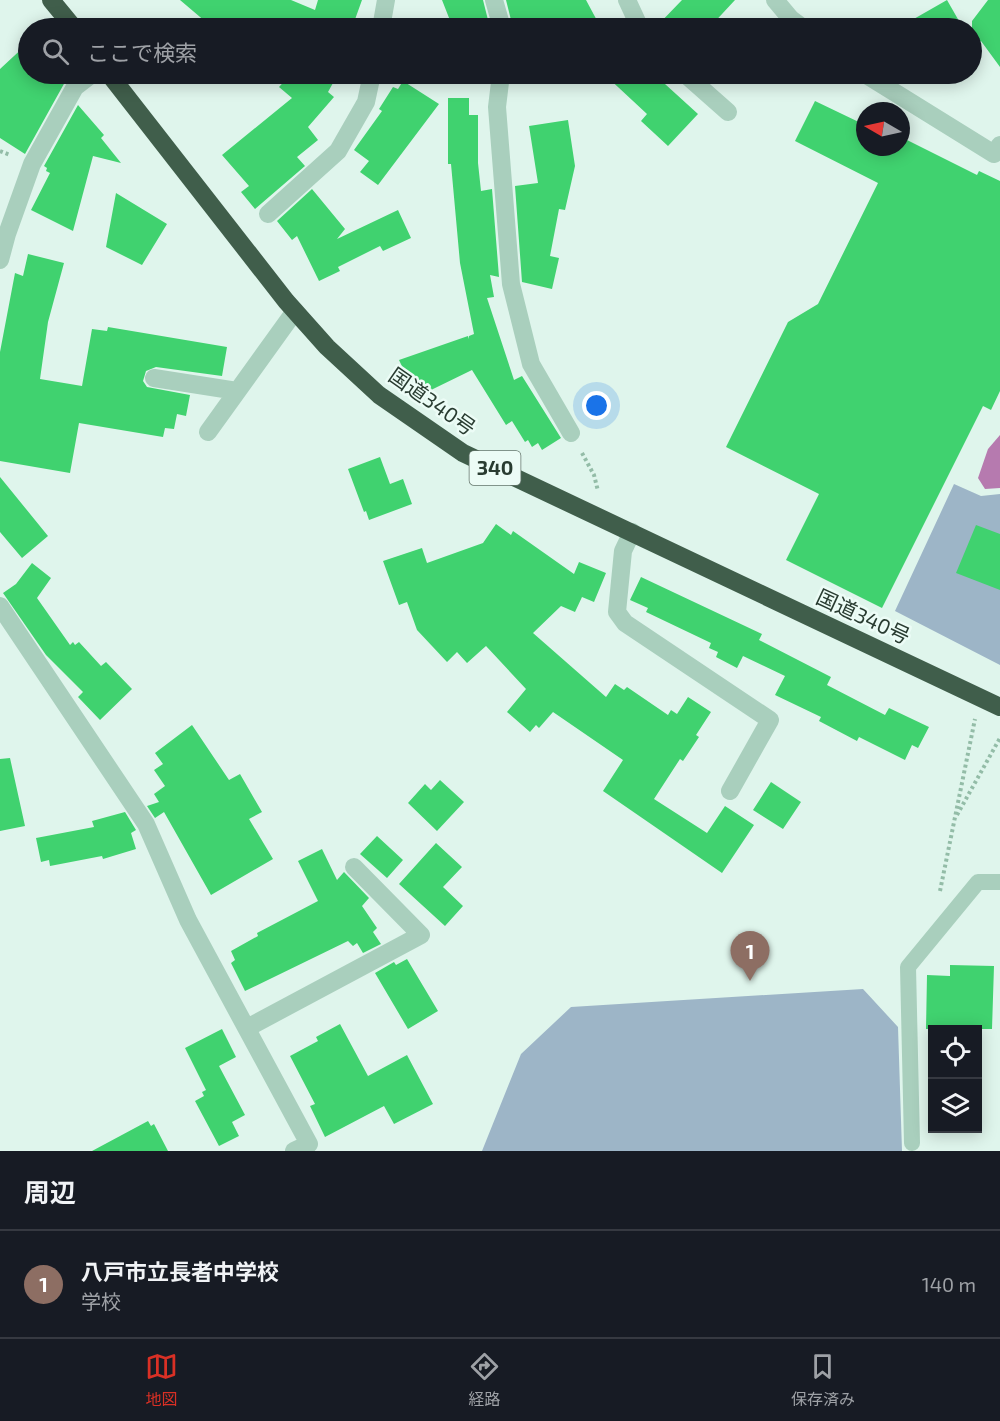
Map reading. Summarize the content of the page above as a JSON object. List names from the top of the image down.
{
  "streets": {
    "highway": ["国道340号", "340"]
  },
  "north": "left",
  "page": {
    "search": "ここで検索",
    "pins": "1",
    "heading": "周辺",
    "list": [
      {
        "mark": "1",
        "name": "八戸市立長者中学校",
        "note": "学校",
        "value": "140 m"
      }
    ],
    "nav": ["地図", "経路", "保存済み"]
  }
}
